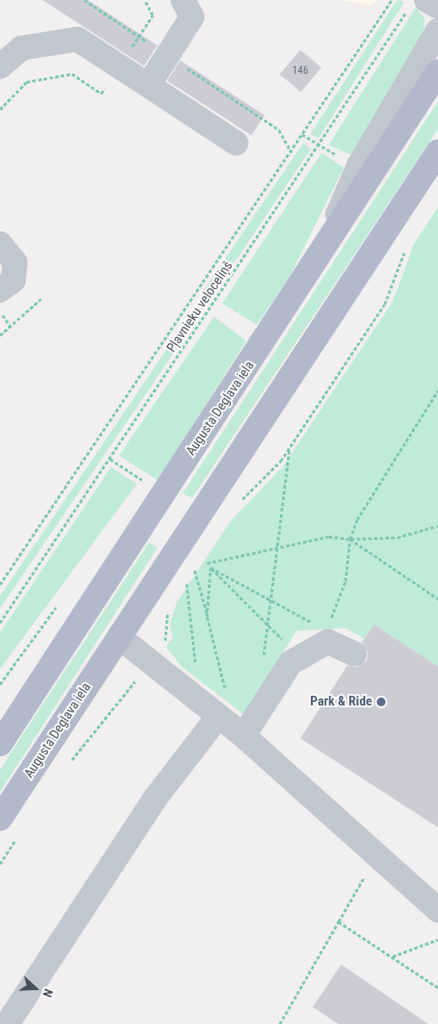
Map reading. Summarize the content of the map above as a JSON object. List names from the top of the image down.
{
  "streets": {
    "main road": ["Augusta Deglava iela"],
    "path": ["Pļavnieku veloceliņš"]
  },
  "places": ["Park & Ride"],
  "house_numbers": ["146"],
  "north": "right"
}
